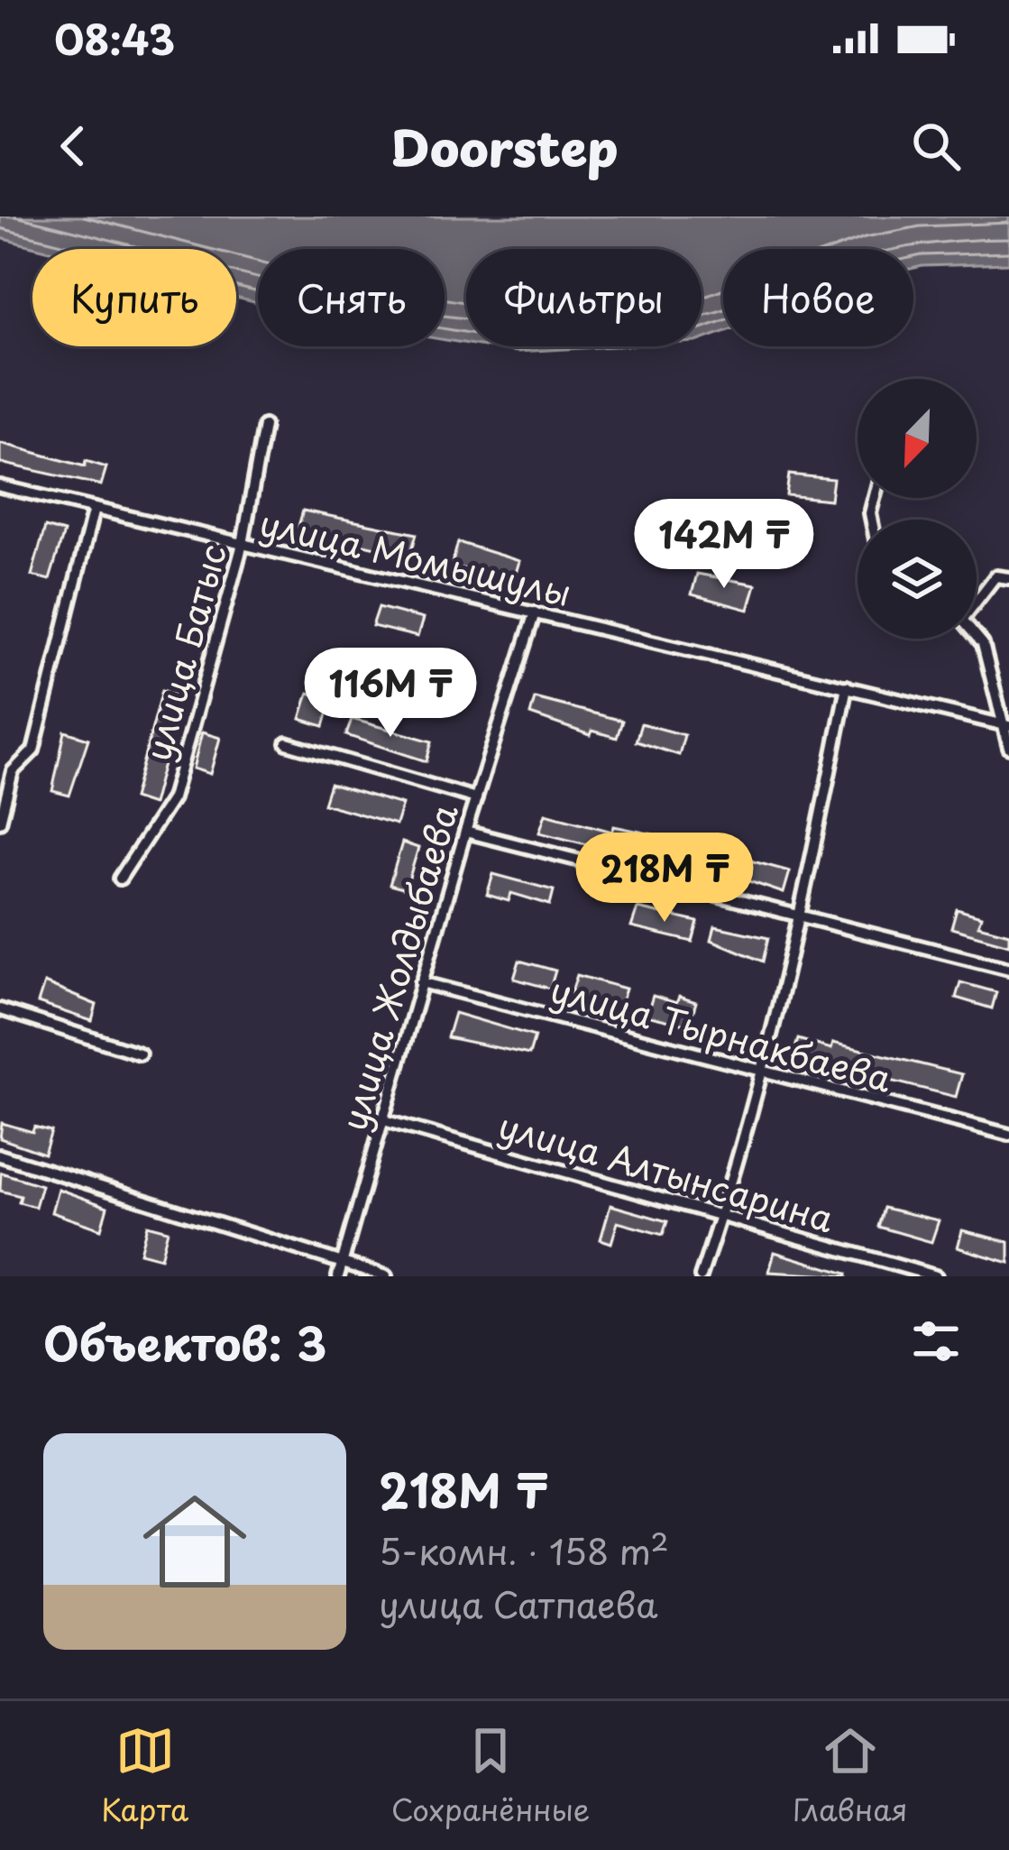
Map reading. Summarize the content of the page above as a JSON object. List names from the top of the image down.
{
  "streets": {
    "street": [
      "улица Момышулы",
      "улица Батыс",
      "улица Жолдыбаева",
      "улица Тырнакбаева",
      "улица Алтынсарина"
    ]
  },
  "crossings": [
    ["улица Момышулы", "улица Батыс"],
    ["улица Момышулы", "улица Жолдыбаева"],
    ["улица Жолдыбаева", "улица Тырнакбаева"],
    ["улица Жолдыбаева", "улица Алтынсарина"]
  ],
  "north": "bottom left",
  "page": {
    "status": "08:43",
    "header": "Doorstep",
    "chip": [
      "Купить",
      "Снять",
      "Фильтры",
      "Новое"
    ],
    "price": ["142M ₸", "116M ₸", "218M ₸"],
    "heading": "Объектов: 3",
    "list": [
      {
        "name": "218M ₸",
        "note": "5-комн. · 158 m² · улица Сатпаева"
      }
    ],
    "tabs": ["Карта", "Сохранённые", "Главная"]
  }
}
